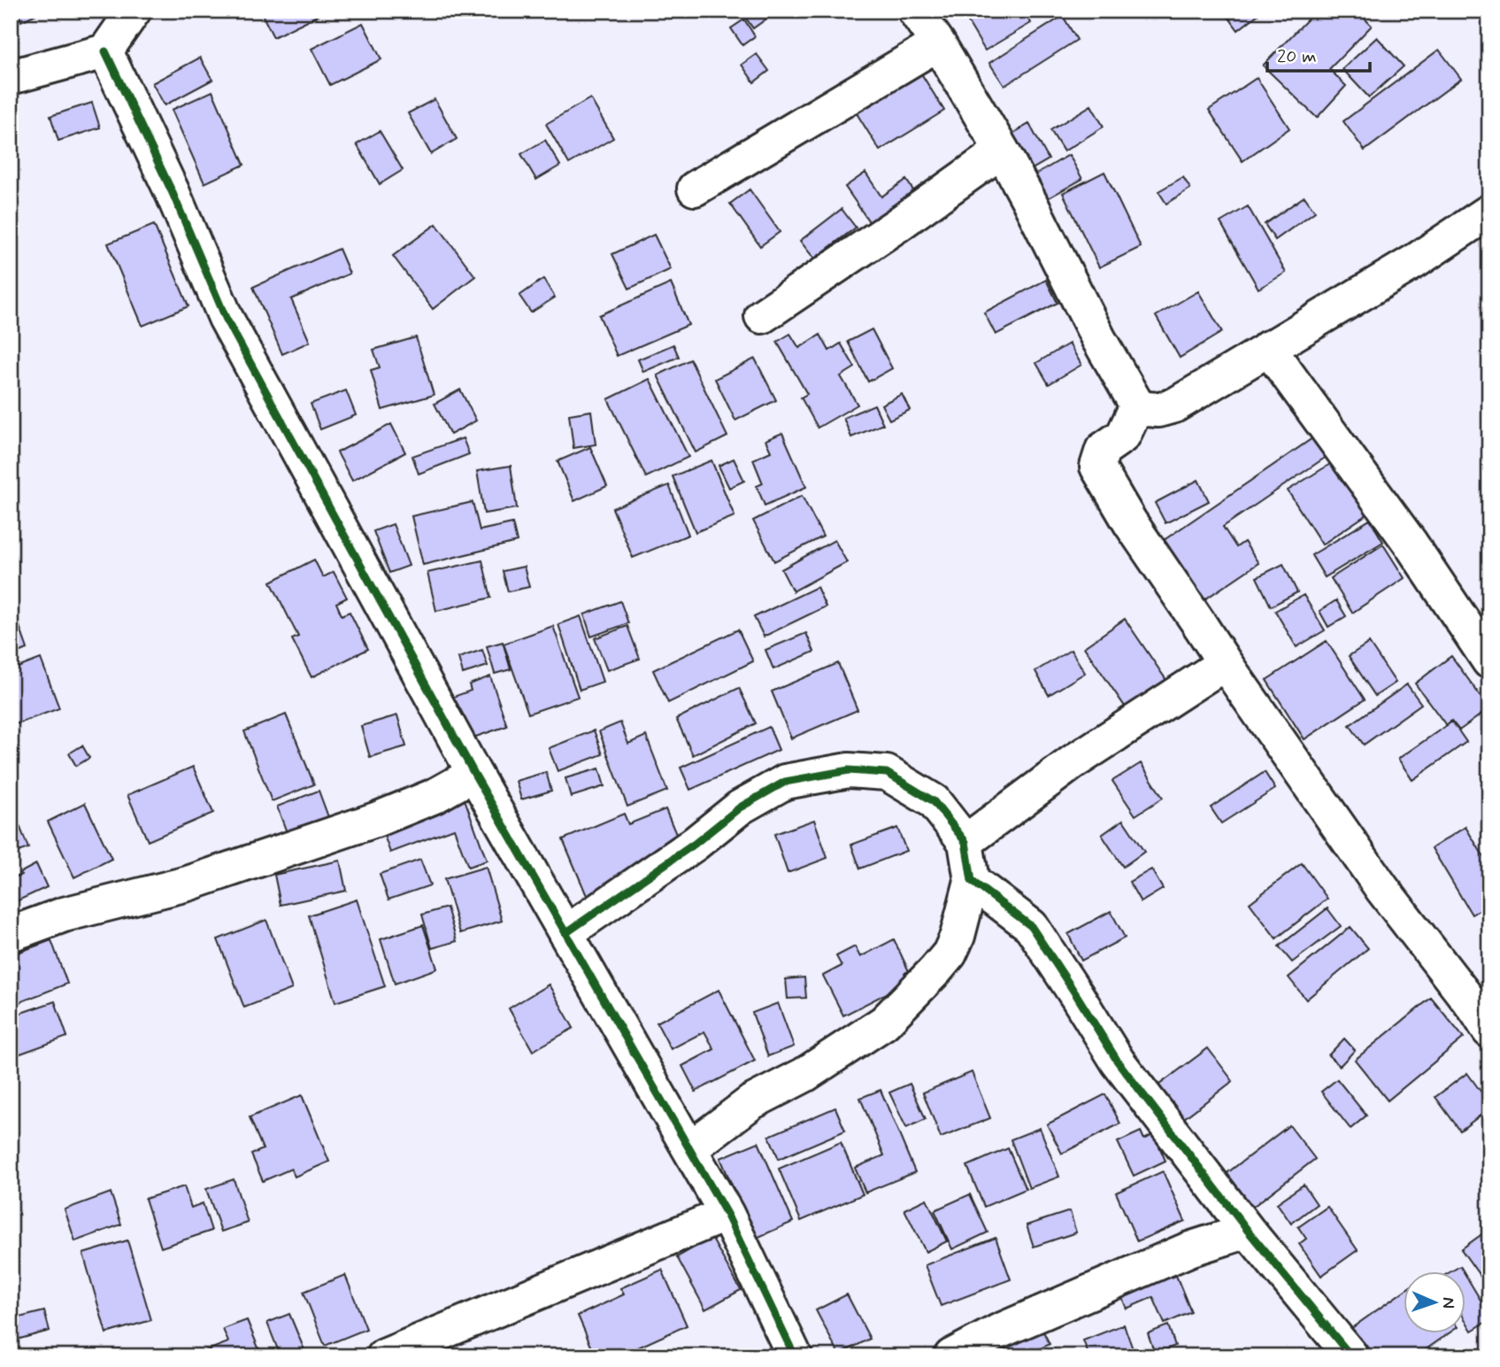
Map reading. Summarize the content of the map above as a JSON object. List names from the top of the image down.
{
  "scale_bar": "20 m",
  "north": "right"
}
